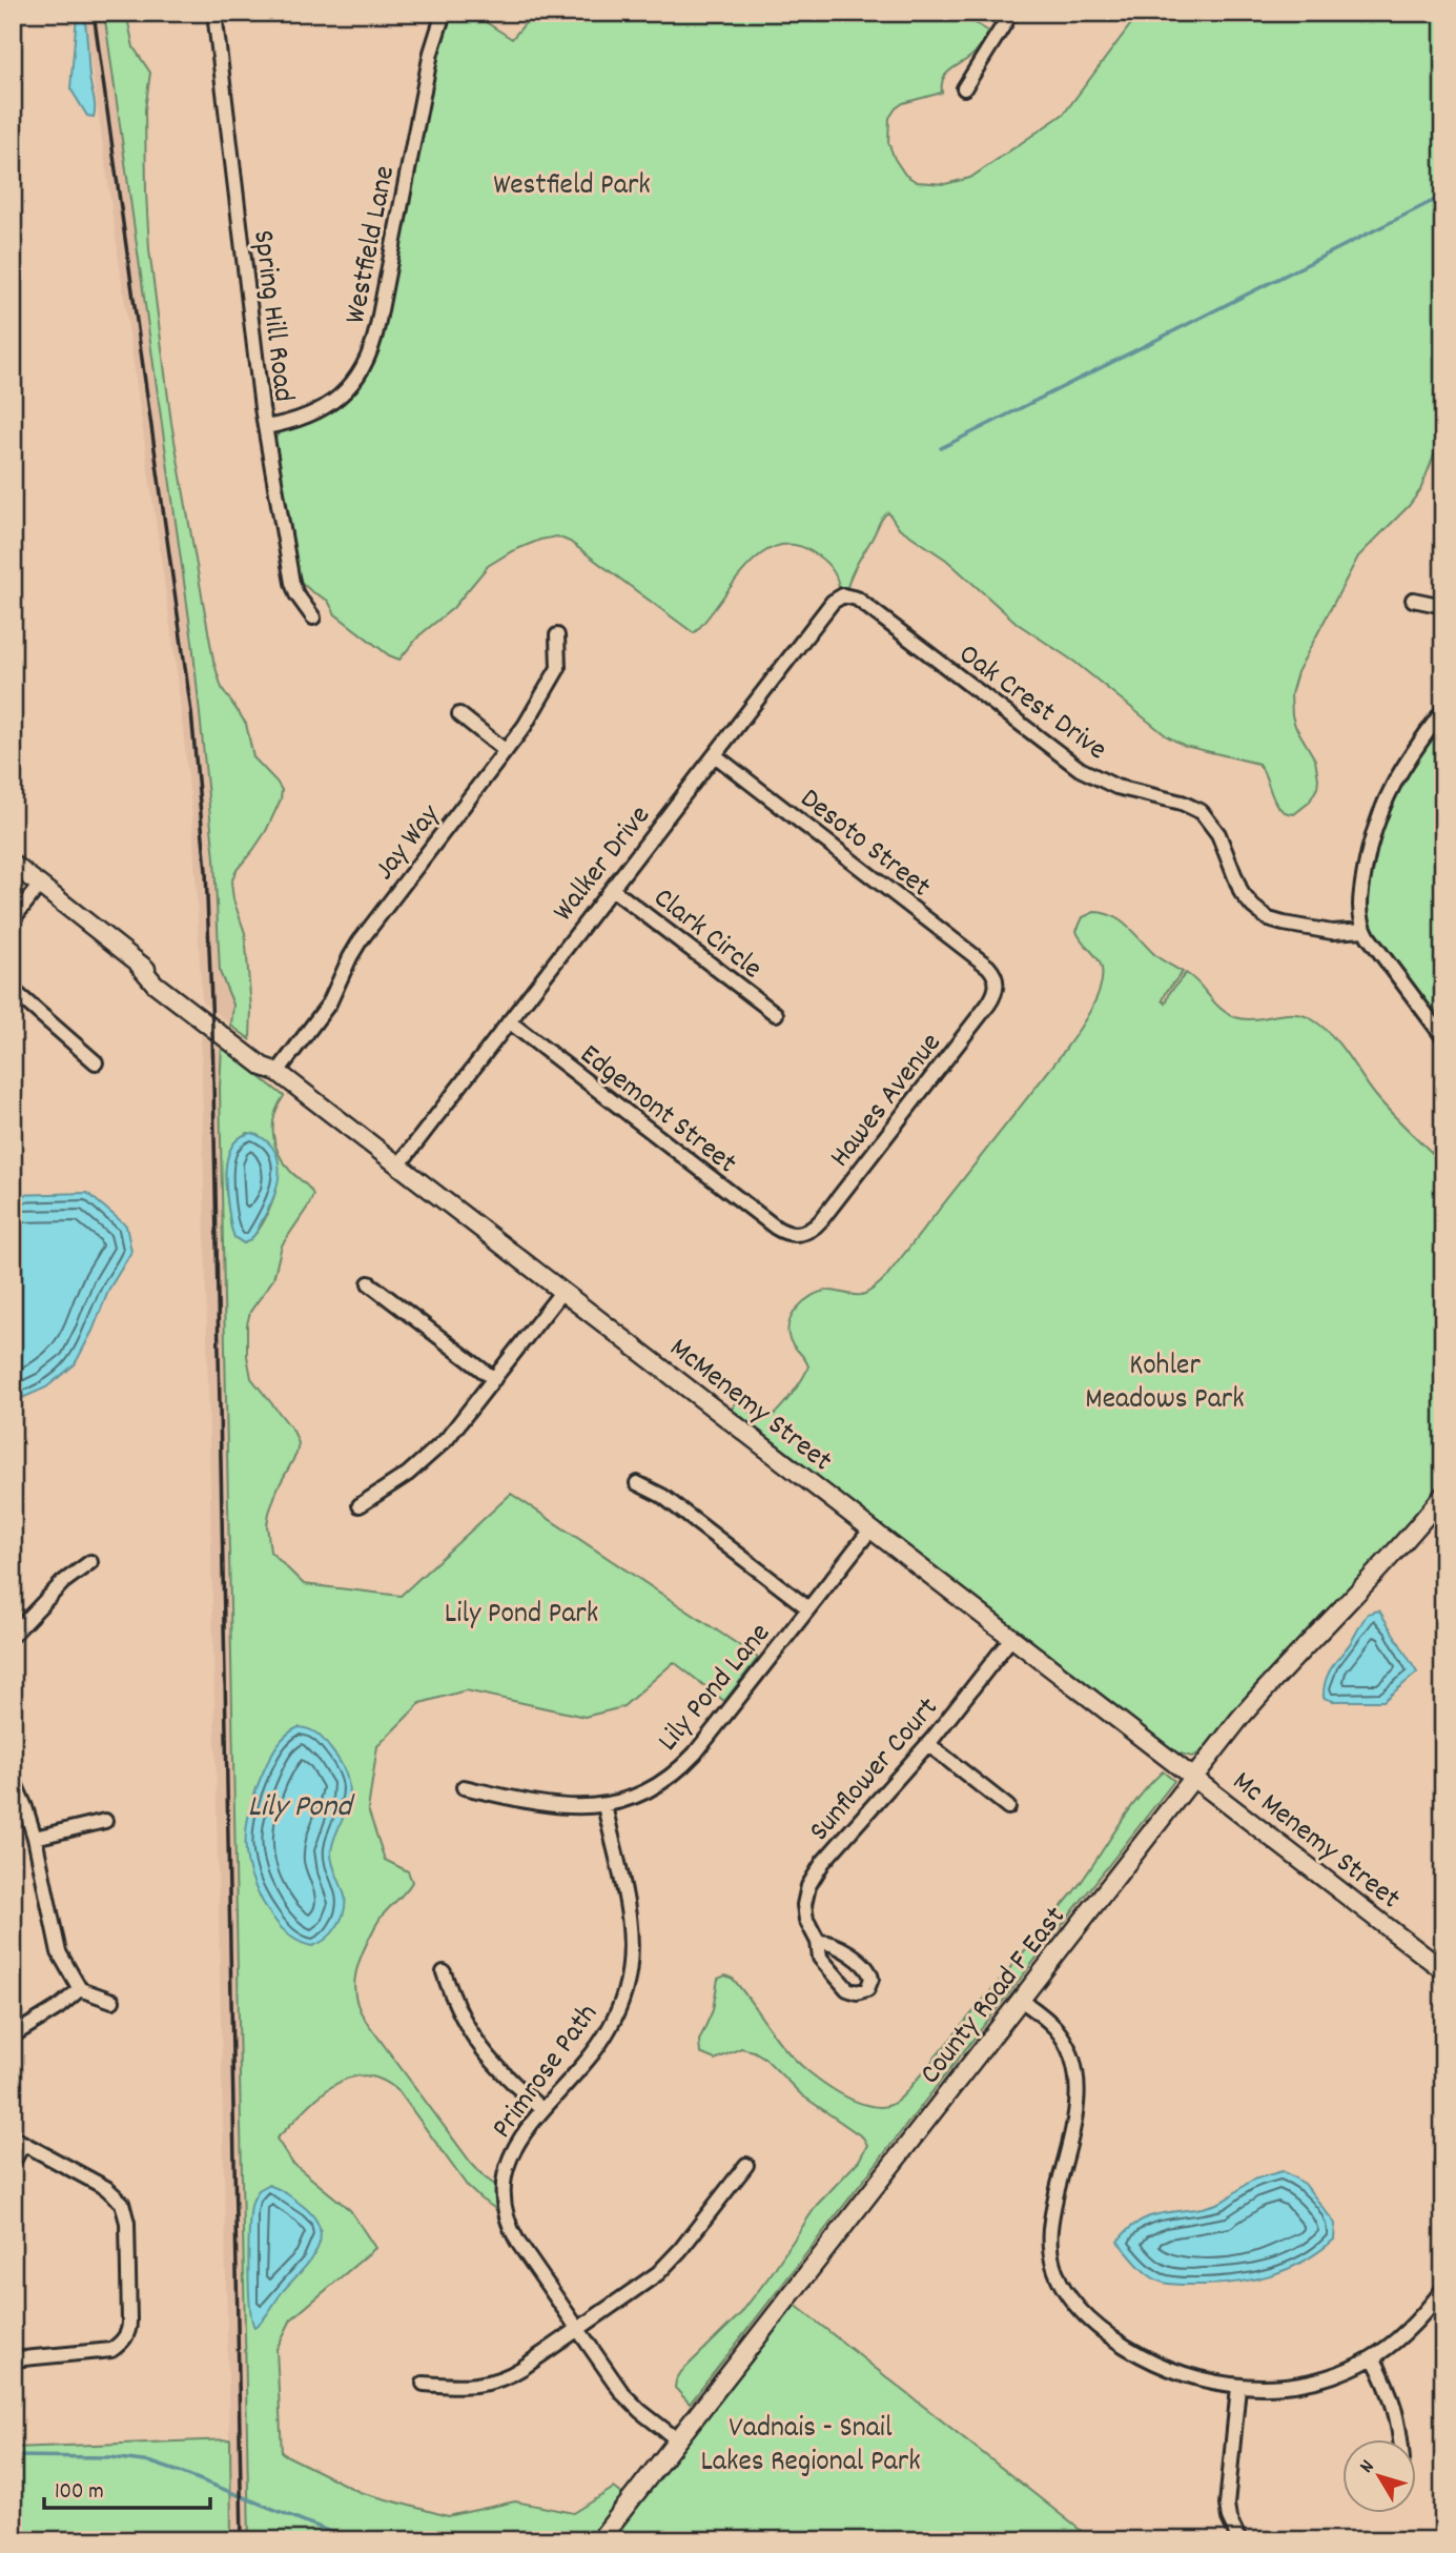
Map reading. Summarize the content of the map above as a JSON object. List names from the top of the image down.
{
  "streets": {
    "street": [
      "Westfield Lane",
      "Spring Hill Road",
      "Oak Crest Drive",
      "Jay Way",
      "Desoto Street",
      "Walker Drive",
      "Clark Circle",
      "Hawes Avenue",
      "Edgemont Street",
      "McMenemy Street",
      "Lily Pond Lane",
      "Sunflower Court",
      "Mc Menemy Street",
      "County Road F East",
      "Primrose Path"
    ]
  },
  "crossings": [
    ["Westfield Lane", "Spring Hill Road"],
    ["Oak Crest Drive", "Walker Drive"],
    ["Jay Way", "McMenemy Street"],
    ["Desoto Street", "Walker Drive"],
    ["Desoto Street", "Hawes Avenue"],
    ["Walker Drive", "Clark Circle"],
    ["Walker Drive", "Edgemont Street"],
    ["Walker Drive", "McMenemy Street"],
    ["Hawes Avenue", "Edgemont Street"],
    ["McMenemy Street", "Lily Pond Lane"],
    ["McMenemy Street", "Sunflower Court"],
    ["McMenemy Street", "Mc Menemy Street"],
    ["McMenemy Street", "County Road F East"],
    ["Lily Pond Lane", "Primrose Path"],
    ["Mc Menemy Street", "County Road F East"],
    ["County Road F East", "Primrose Path"]
  ],
  "water": ["Lily Pond"],
  "parks": [
    "Westfield Park",
    "Kohler Meadows Park",
    "Lily Pond Park",
    "Vadnais - Snail Lakes Regional Park"
  ],
  "scale_bar": "100 m",
  "north": "top left"
}
